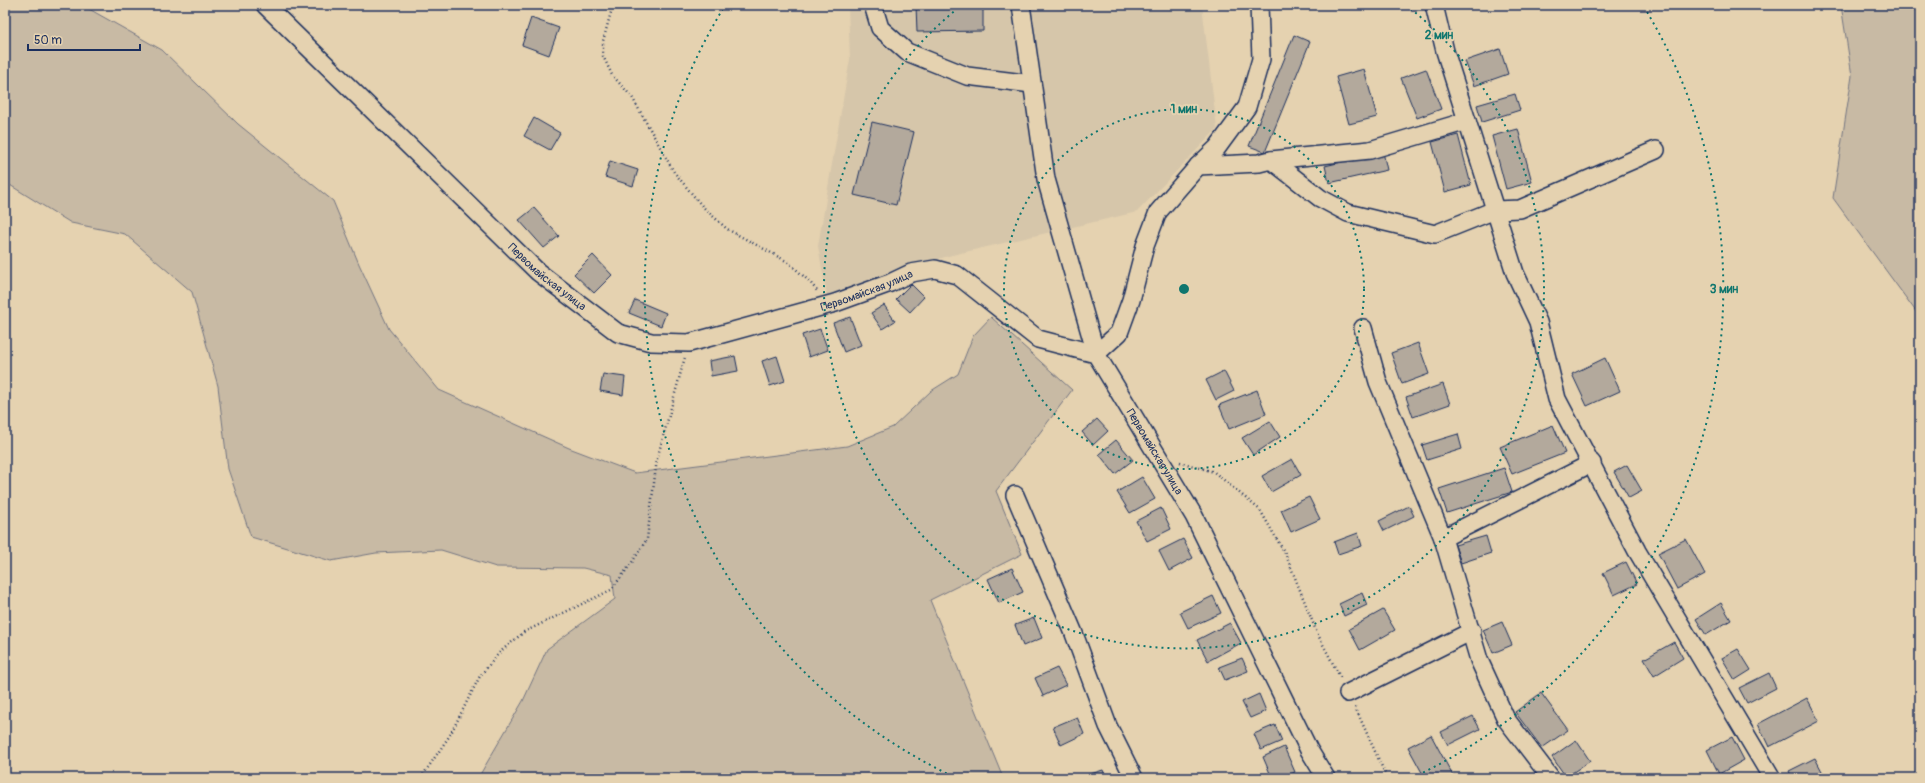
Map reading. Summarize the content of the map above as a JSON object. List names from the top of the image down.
{
  "streets": {
    "street": ["Первомайская улица"]
  },
  "scale_bar": "50 m",
  "rings": ["2 мин", "1 мин", "3 мин"]
}
